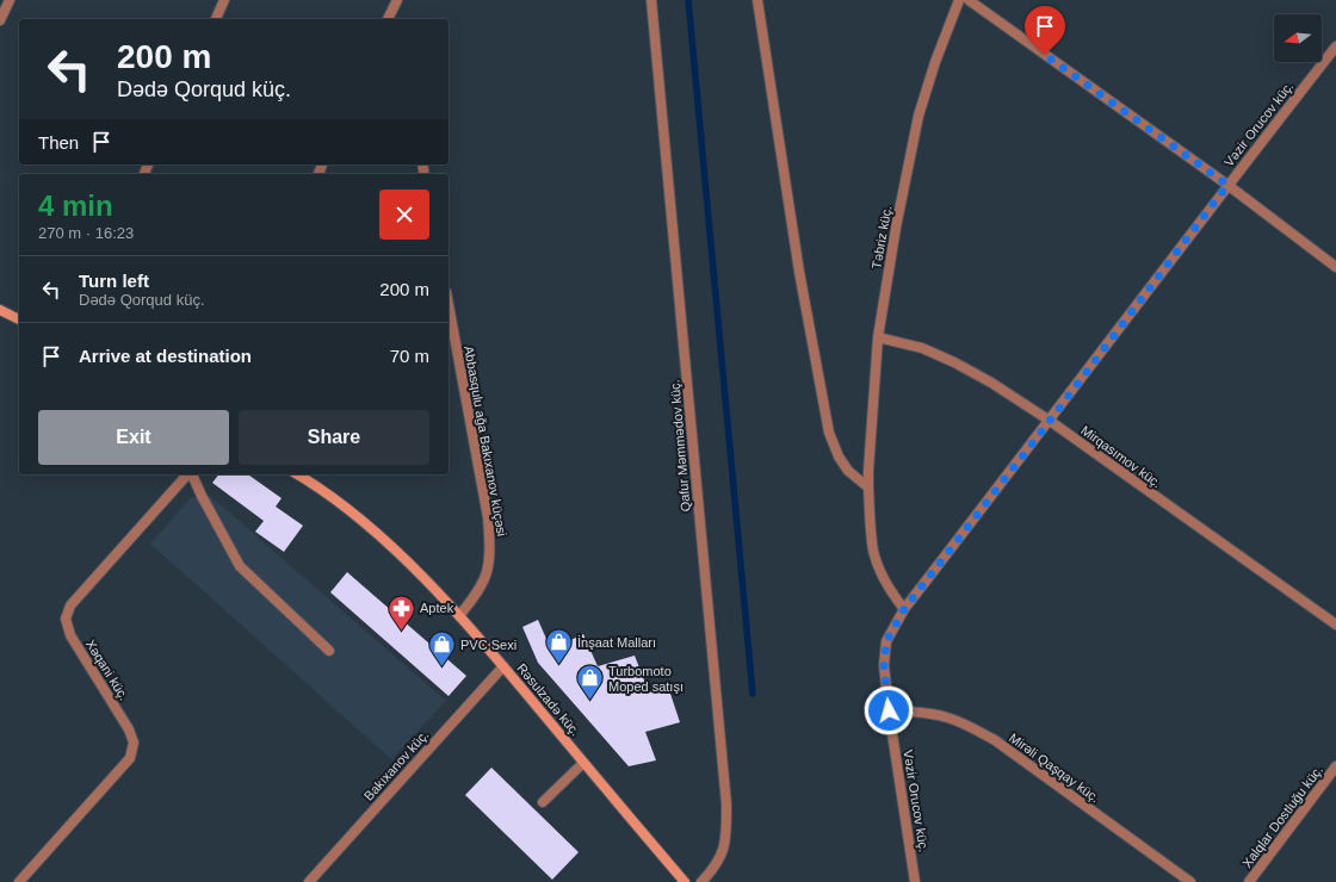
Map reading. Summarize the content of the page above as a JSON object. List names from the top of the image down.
{
  "streets": {
    "main road": ["Rəsulzadə küç."],
    "street": [
      "Vəzir Orucov küç.",
      "Təbriz küç.",
      "Abbasqulu ağa Bakıxanov küçəsi",
      "Qafur Məmmədov küç.",
      "Mirqasımov küç.",
      "Xəqani küç.",
      "Bakıxanov küç.",
      "Mirəli Qaşqay küç.",
      "Xalqlar Dostluğu küç."
    ]
  },
  "crossings": [
    ["Vəzir Orucov küç.", "Təbriz küç."],
    ["Vəzir Orucov küç.", "Mirqasımov küç."],
    ["Vəzir Orucov küç.", "Mirəli Qaşqay küç."],
    ["Təbriz küç.", "Mirqasımov küç."],
    ["Abbasqulu ağa Bakıxanov küçəsi", "Rəsulzadə küç."],
    ["Rəsulzadə küç.", "Bakıxanov küç."]
  ],
  "places": {
    "pharmacy": ["Aptek"],
    "shop": ["İnşaat Malları", "PVC Sexi", "Turbomoto Moped satışı"]
  },
  "north": "left",
  "page": {
    "turn": ["200 m", "Dədə Qorqud küç."],
    "then": "Then",
    "heading": ["4 min", "270 m · 16:23"],
    "list": [
      {
        "name": "Turn left",
        "note": "Dədə Qorqud küç.",
        "value": "200 m"
      },
      {
        "name": "Arrive at destination",
        "value": "70 m"
      }
    ],
    "buttons": ["Exit", "Share"]
  }
}
